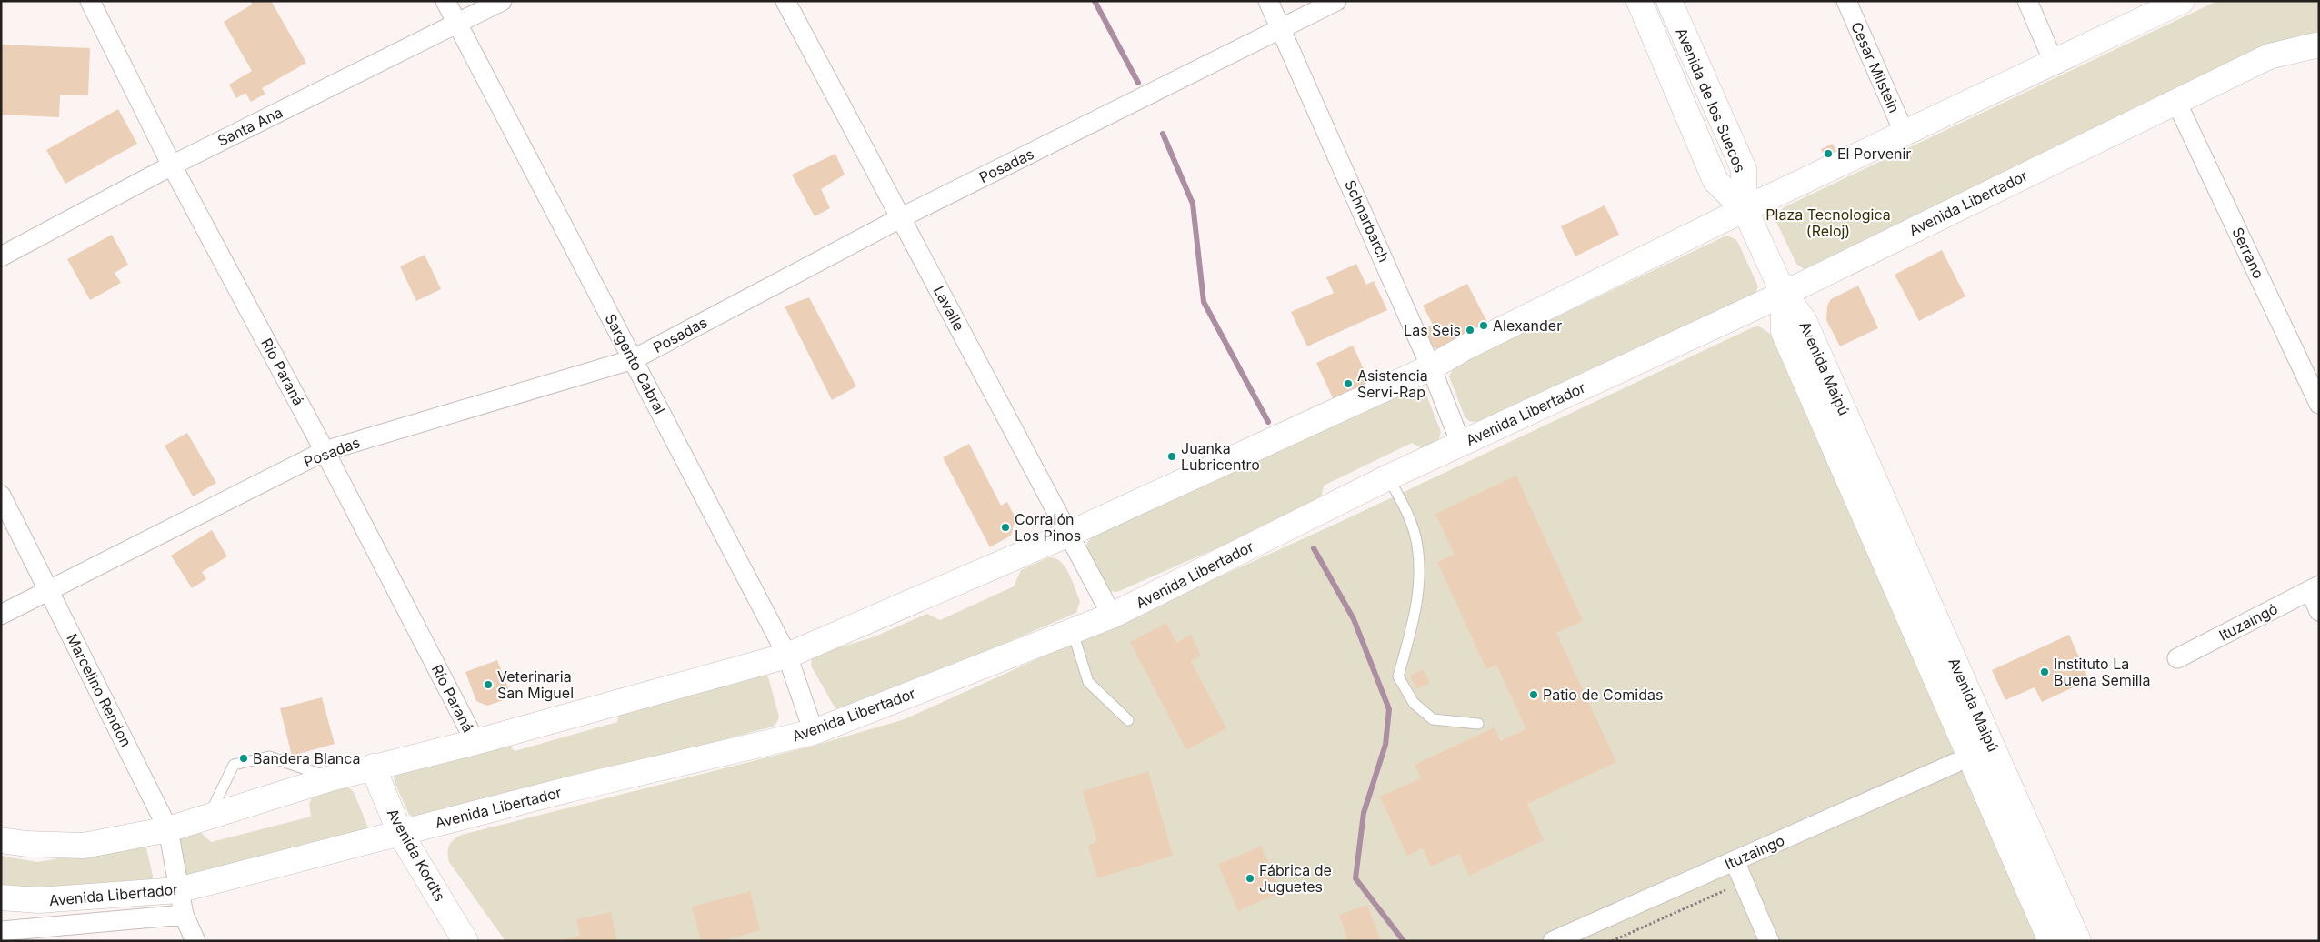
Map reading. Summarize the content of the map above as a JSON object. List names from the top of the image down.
{
  "streets": {
    "main road": [
      "Avenida de los Suecos",
      "Avenida Libertador",
      "Avenida Maipú",
      "Avenida Kordts"
    ],
    "street": [
      "Cesar Milstein",
      "Santa Ana",
      "Posadas",
      "Schnarbarch",
      "Serrano",
      "Lavalle",
      "Sargento Cabral",
      "Río Paraná",
      "Ituzaingó",
      "Marcelino Rendon",
      "Ituzaingo"
    ]
  },
  "crossings": [
    ["Santa Ana", "Sargento Cabral"],
    ["Santa Ana", "Río Paraná"],
    ["Posadas", "Schnarbarch"],
    ["Posadas", "Lavalle"],
    ["Posadas", "Sargento Cabral"],
    ["Posadas", "Río Paraná"],
    ["Posadas", "Marcelino Rendon"],
    ["Avenida Libertador", "Schnarbarch"],
    ["Avenida Libertador", "Serrano"],
    ["Avenida Libertador", "Lavalle"],
    ["Avenida Libertador", "Sargento Cabral"],
    ["Avenida Libertador", "Avenida Maipú"],
    ["Avenida Libertador", "Marcelino Rendon"],
    ["Avenida Libertador", "Avenida Kordts"]
  ],
  "parks": ["Plaza Tecnologica (Reloj)"],
  "places": [
    "El Porvenir",
    "Alexander",
    "Las Seis",
    "Asistencia Servi-Rap",
    "Juanka Lubricentro",
    "Corralón Los Pinos",
    "Instituto La Buena Semilla",
    "Veterinaria San Miguel",
    "Patio de Comidas",
    "Bandera Blanca",
    "Fábrica de Juguetes"
  ]
}
